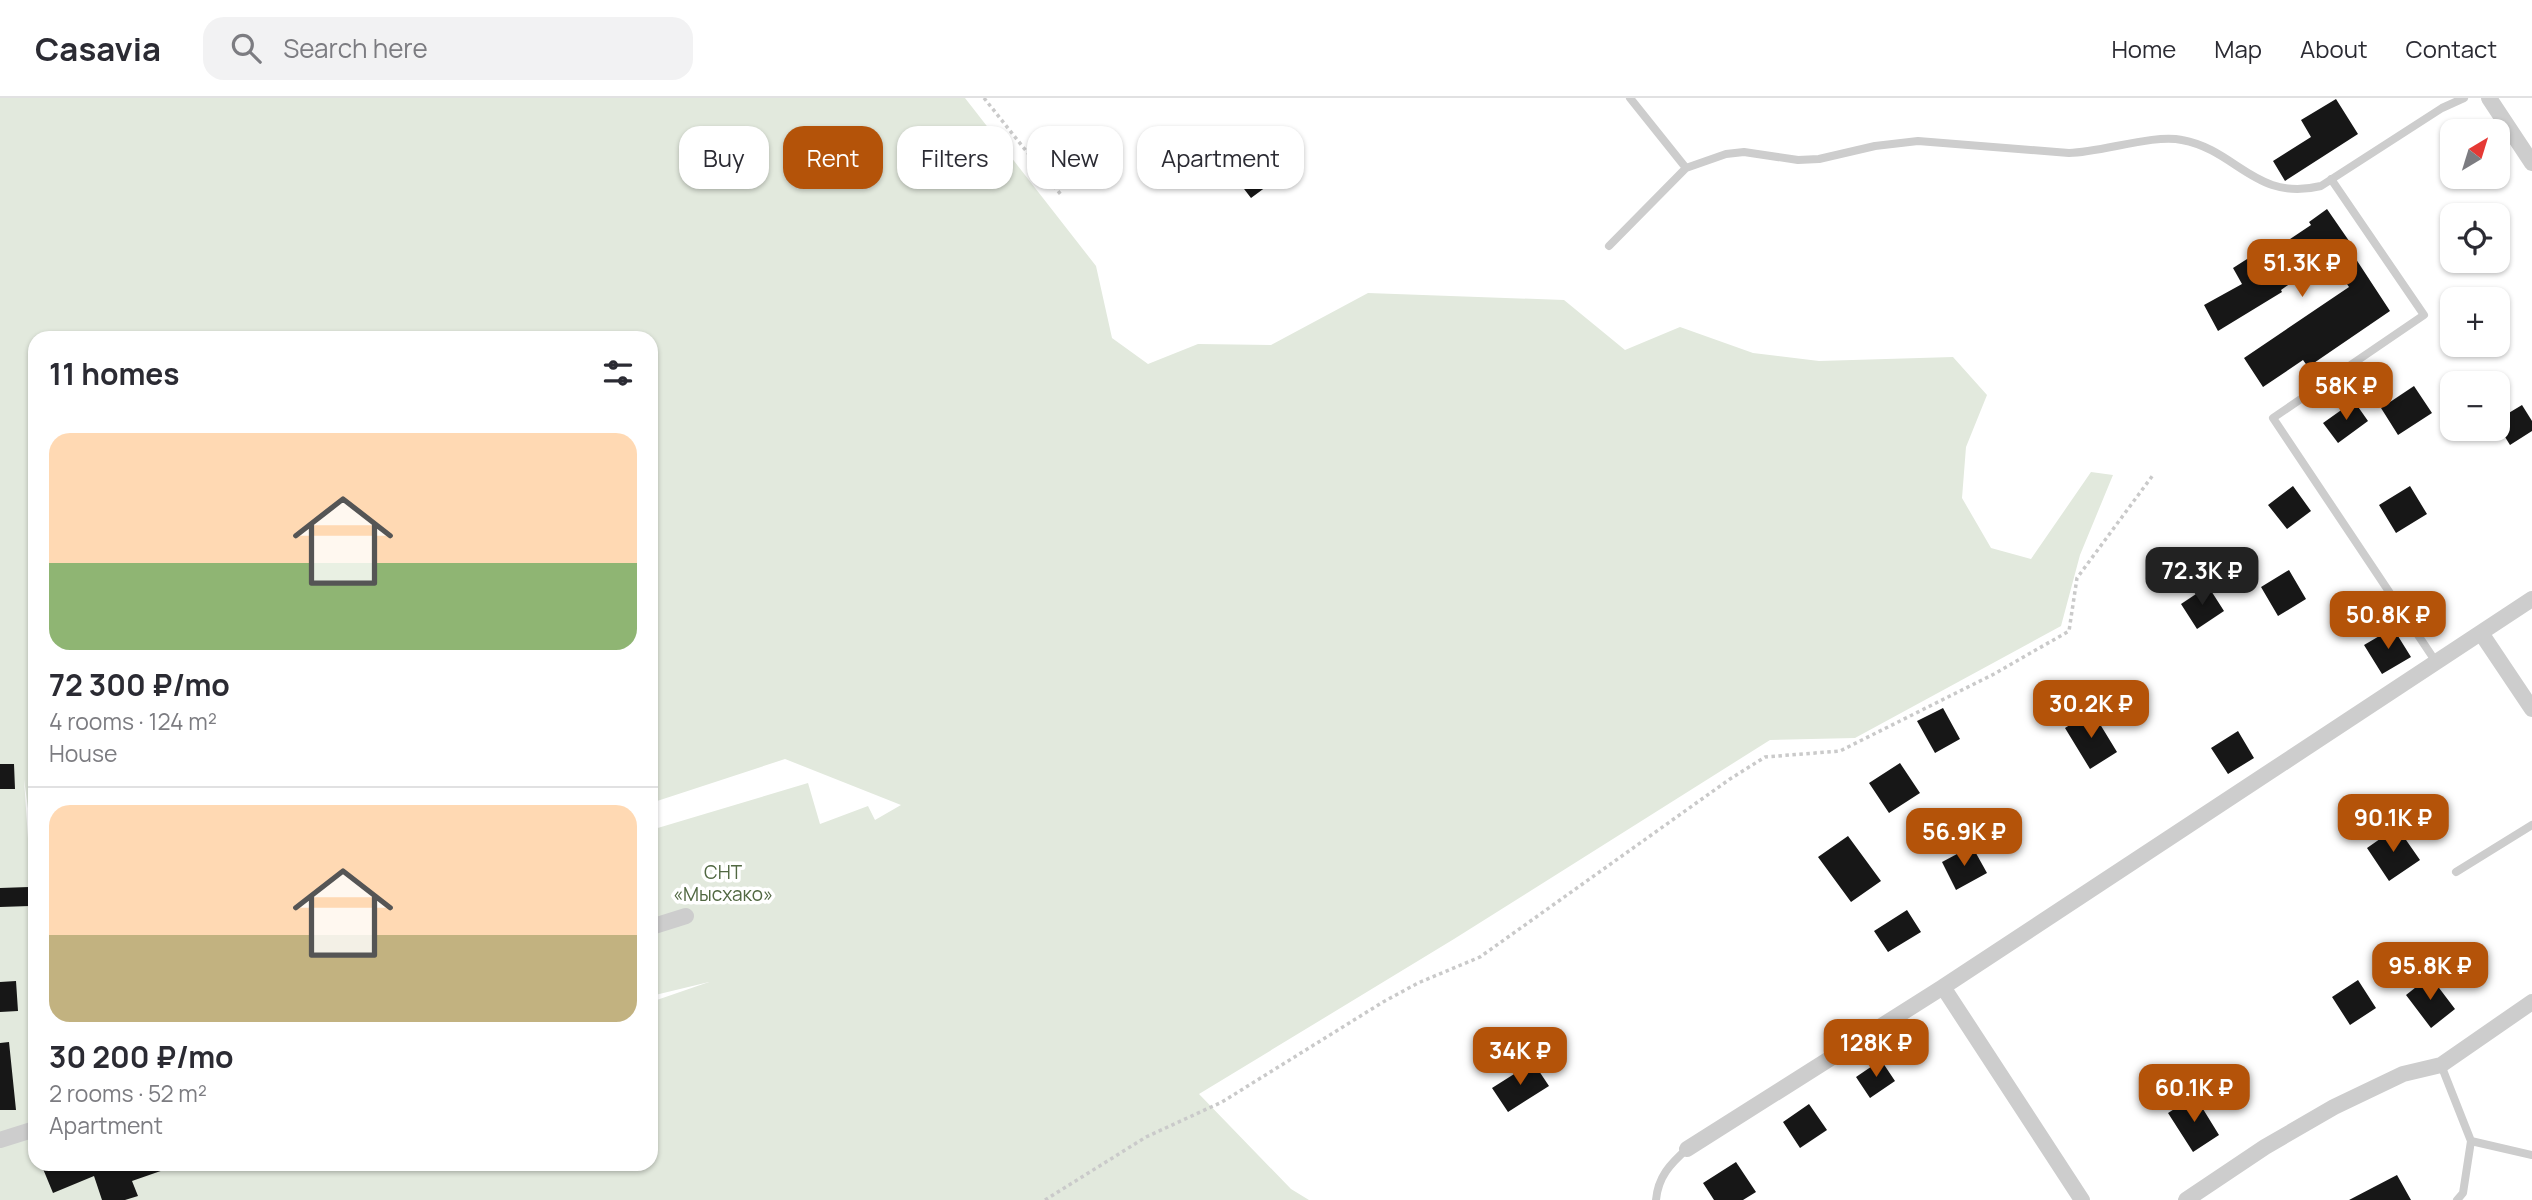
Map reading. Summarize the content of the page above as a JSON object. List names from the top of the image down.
{
  "parks": ["СНТ «Мысхако»"],
  "north": "top right",
  "page": {
    "header": "Casavia",
    "search": "Search here",
    "nav": [
      "Home",
      "Map",
      "About",
      "Contact"
    ],
    "map_buttons": ["+", "−"],
    "chip": [
      "Buy",
      "Rent",
      "Filters",
      "New",
      "Apartment"
    ],
    "price": [
      "51.3K ₽",
      "58K ₽",
      "72.3K ₽",
      "50.8K ₽",
      "30.2K ₽",
      "90.1K ₽",
      "56.9K ₽",
      "95.8K ₽",
      "128K ₽",
      "34K ₽",
      "60.1K ₽"
    ],
    "heading": "11 homes",
    "list": [
      {
        "name": "72 300 ₽/mo",
        "note": "4 rooms · 124 m² · House"
      },
      {
        "name": "30 200 ₽/mo",
        "note": "2 rooms · 52 m² · Apartment"
      }
    ]
  }
}
